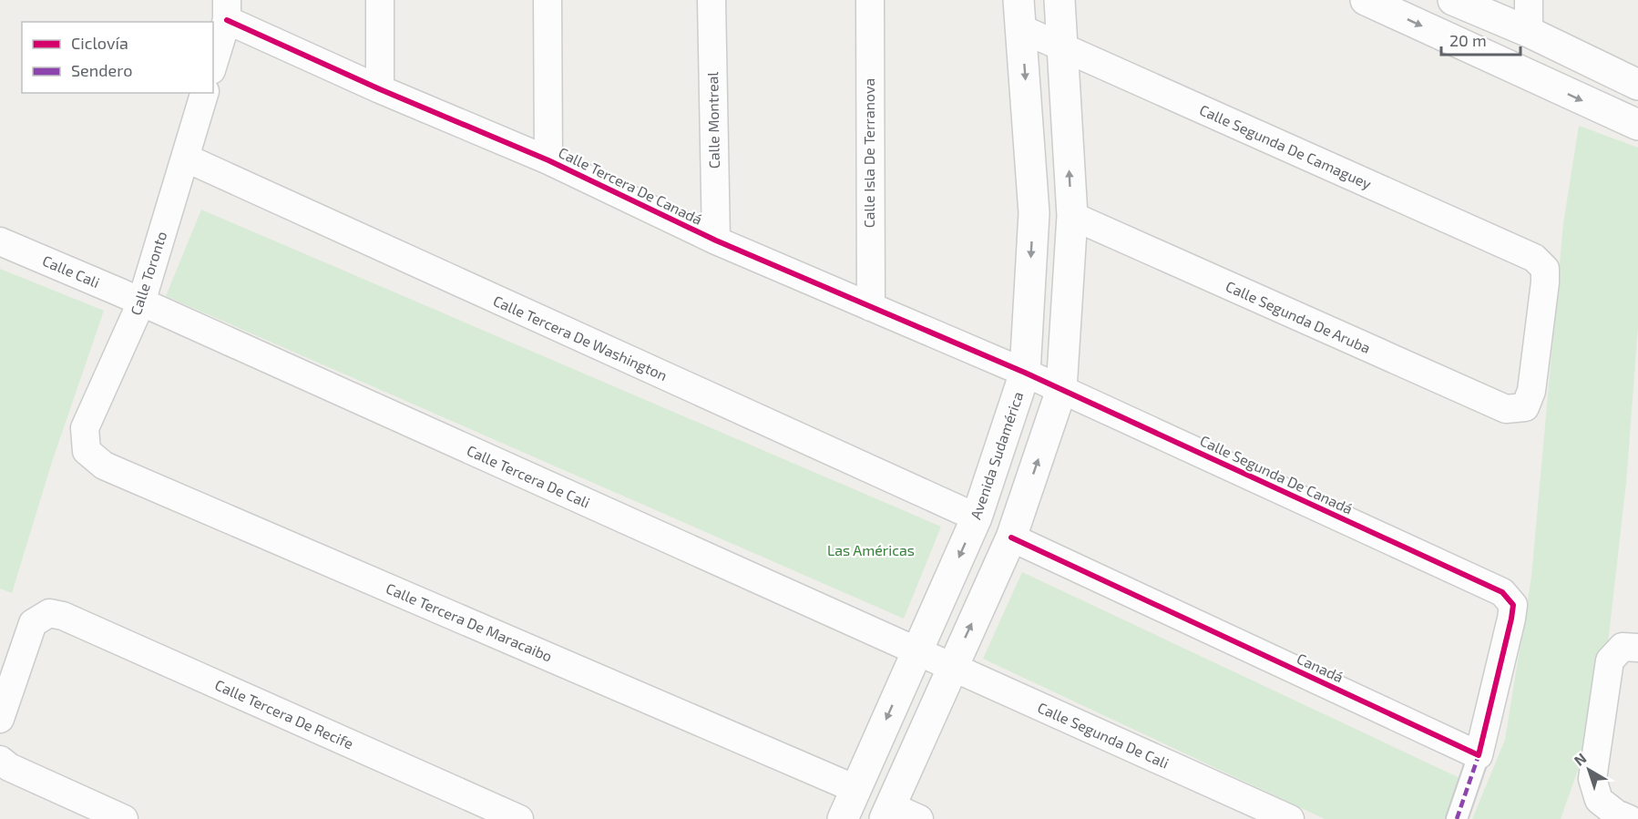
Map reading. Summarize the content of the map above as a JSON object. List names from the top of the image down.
{
  "streets": {
    "street": [
      "Calle Montreal",
      "Calle Segunda De Camaguey",
      "Calle Isla De Terranova",
      "Calle Tercera De Canadá",
      "Calle Cali",
      "Calle Toronto",
      "Calle Segunda De Aruba",
      "Calle Tercera De Washington",
      "Avenida Sudamérica",
      "Calle Segunda De Canadá",
      "Calle Tercera De Cali",
      "Calle Tercera De Maracaibo",
      "Canadá",
      "Calle Tercera De Recife",
      "Calle Segunda De Cali"
    ]
  },
  "crossings": [
    ["Calle Montreal", "Calle Tercera De Canadá"],
    ["Calle Segunda De Camaguey", "Calle Segunda De Aruba"],
    ["Calle Segunda De Camaguey", "Avenida Sudamérica"],
    ["Calle Isla De Terranova", "Calle Tercera De Canadá"],
    ["Calle Tercera De Canadá", "Calle Toronto"],
    ["Calle Tercera De Canadá", "Avenida Sudamérica"],
    ["Calle Tercera De Canadá", "Calle Segunda De Canadá"],
    ["Calle Cali", "Calle Toronto"],
    ["Calle Cali", "Calle Tercera De Cali"],
    ["Calle Toronto", "Calle Tercera De Washington"],
    ["Calle Toronto", "Calle Tercera De Cali"],
    ["Calle Toronto", "Calle Tercera De Maracaibo"],
    ["Calle Tercera De Washington", "Avenida Sudamérica"],
    ["Avenida Sudamérica", "Calle Segunda De Canadá"],
    ["Avenida Sudamérica", "Calle Tercera De Cali"],
    ["Avenida Sudamérica", "Calle Tercera De Maracaibo"],
    ["Avenida Sudamérica", "Calle Segunda De Cali"],
    ["Calle Segunda De Canadá", "Canadá"],
    ["Calle Tercera De Cali", "Calle Segunda De Cali"]
  ],
  "parks": ["Las Américas"],
  "legend": ["Ciclovía", "Sendero"],
  "scale_bar": "20 m",
  "north": "top left"
}
